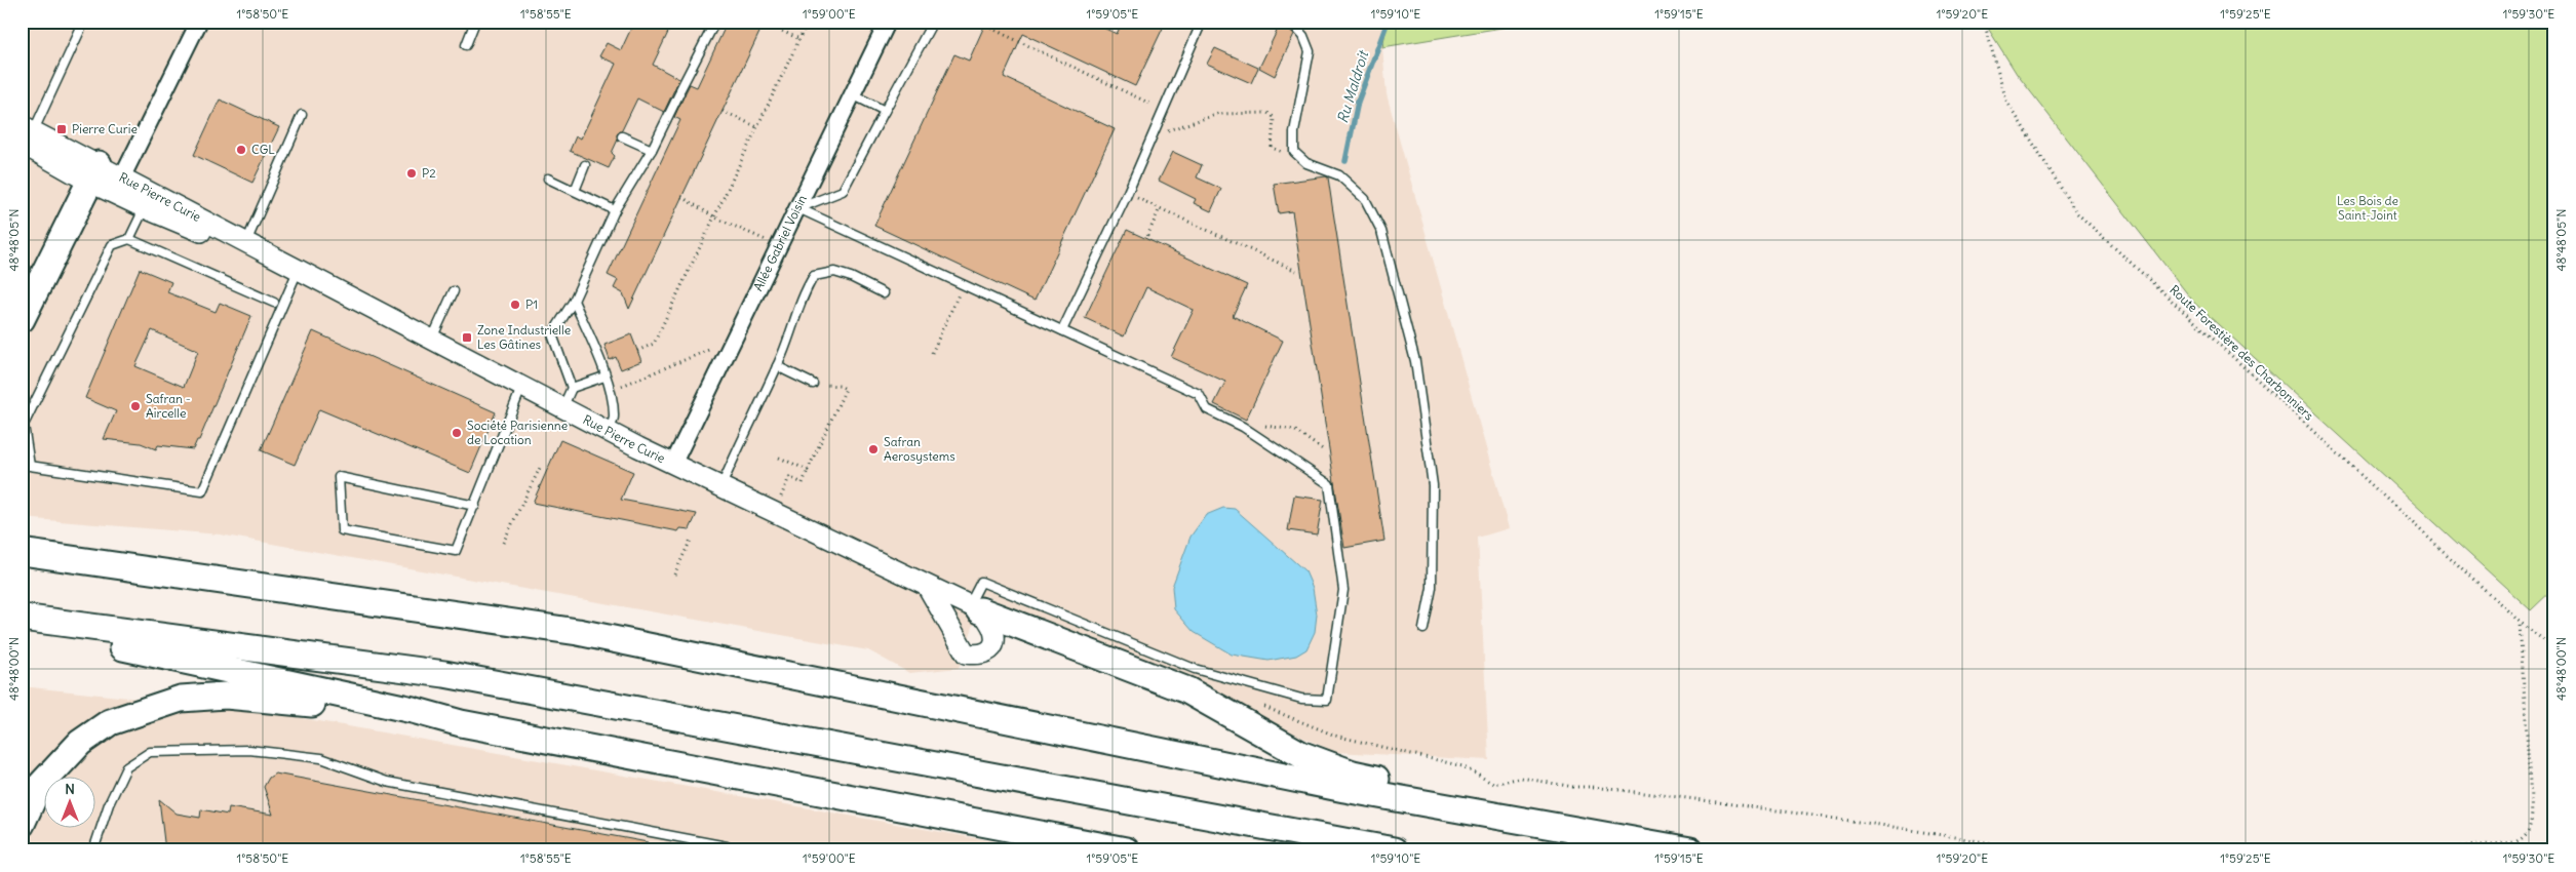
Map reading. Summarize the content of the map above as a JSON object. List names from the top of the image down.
{
  "streets": {
    "street": ["Rue Pierre Curie", "Allée Gabriel Voisin"],
    "path": ["Route Forestière des Charbonniers"]
  },
  "crossings": [
    ["Rue Pierre Curie", "Allée Gabriel Voisin"]
  ],
  "water": ["Ru Maldroit"],
  "parks": ["Les Bois de Saint-Joint"],
  "places": {
    "transit": ["Pierre Curie", "Zone Industrielle Les Gâtines"],
    "other": [
      "CGL",
      "P2",
      "P1",
      "Safran - Aircelle",
      "Société Parisienne de Location",
      "Safran Aerosystems"
    ]
  },
  "north": "top",
  "coordinates": [
    "1°58'50\"E",
    "1°58'55\"E",
    "1°59'00\"E",
    "1°59'05\"E",
    "1°59'10\"E",
    "1°59'15\"E",
    "1°59'20\"E",
    "1°59'25\"E",
    "1°59'30\"E",
    "48°48'05\"N",
    "48°48'00\"N"
  ]
}
